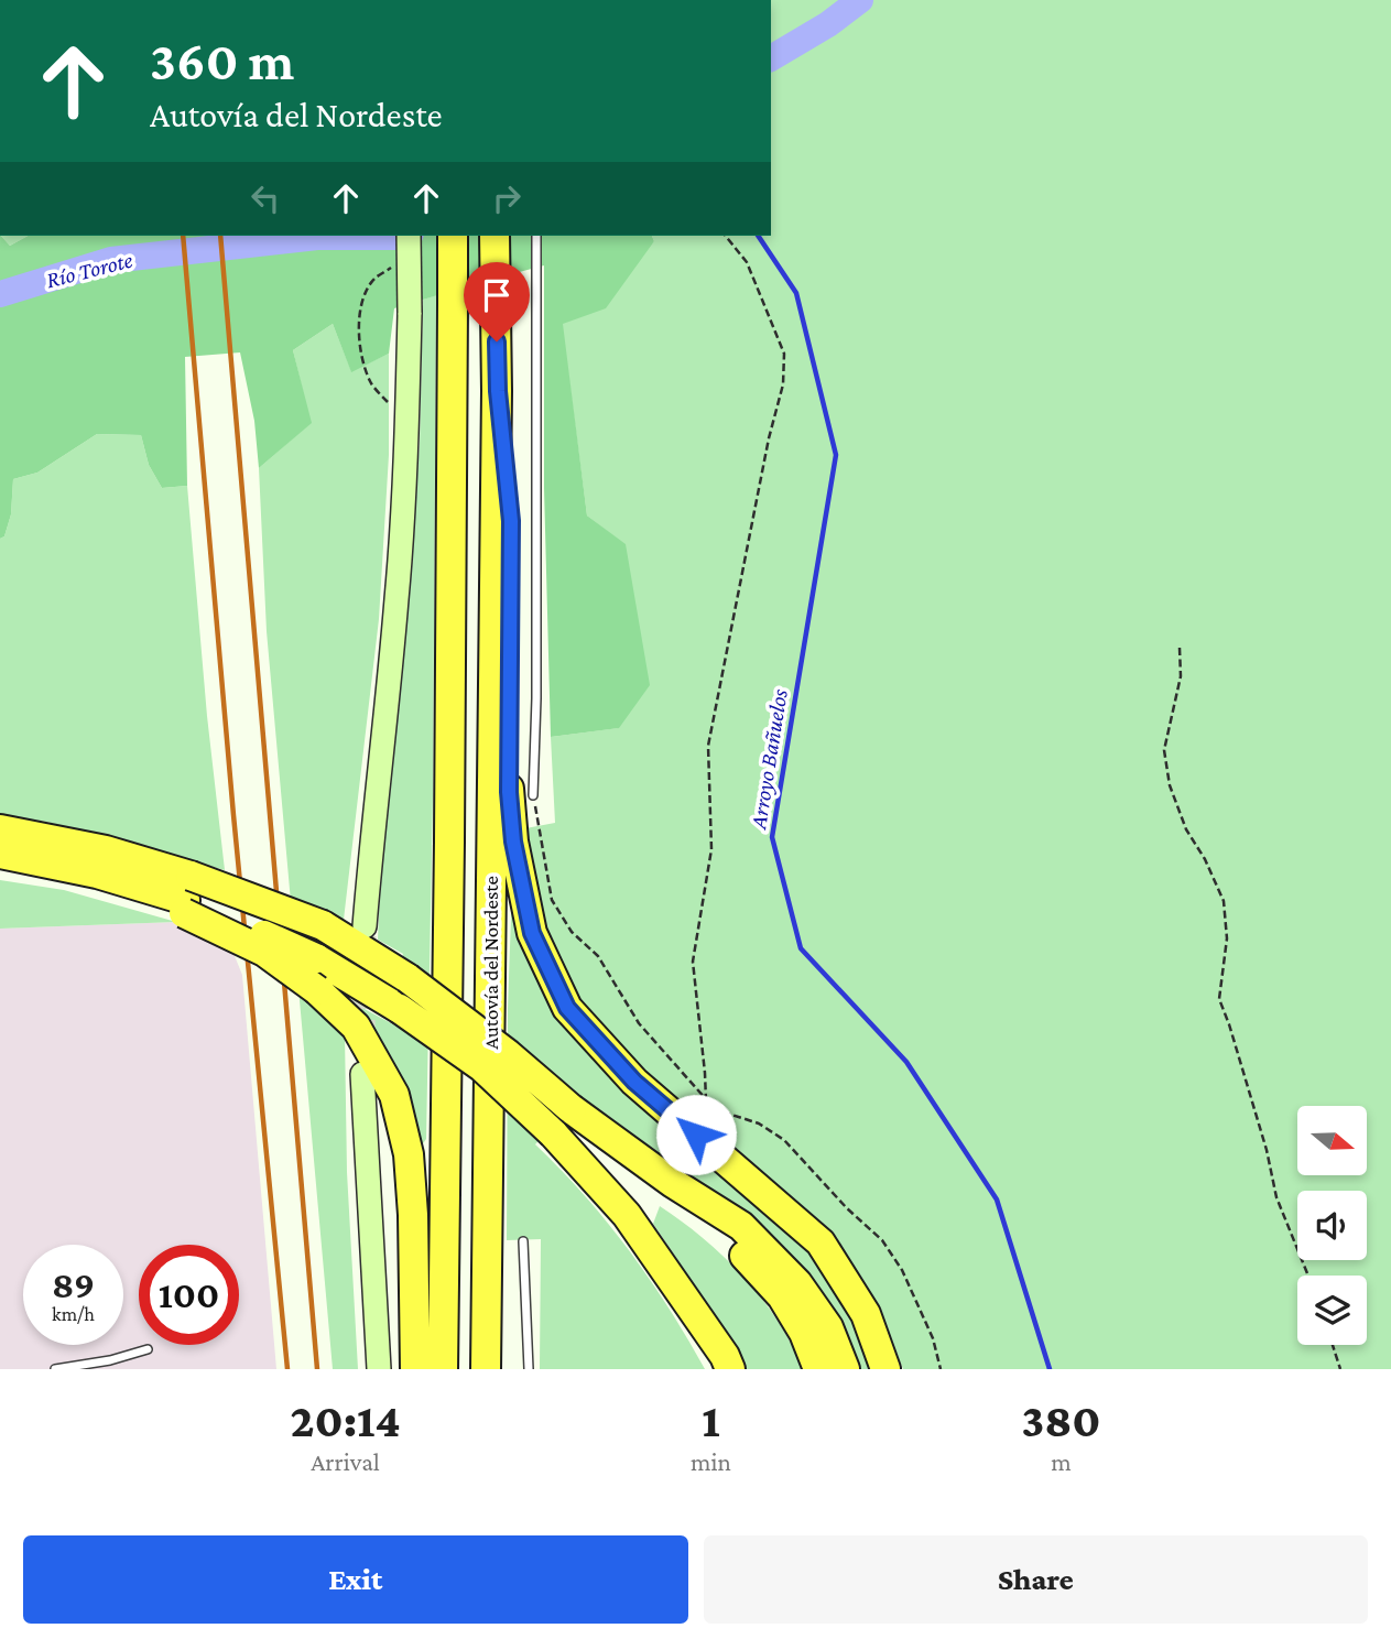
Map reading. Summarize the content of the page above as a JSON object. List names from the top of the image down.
{
  "streets": {
    "highway": ["Autovía del Nordeste"]
  },
  "water": ["Río Torote", "Arroyo Bañuelos"],
  "north": "right",
  "page": {
    "turn": ["360 m", "Autovía del Nordeste"],
    "speed": "89 km/h",
    "limit": "100",
    "eta": [
      "20:14",
      "Arrival",
      "1",
      "min",
      "380",
      "m"
    ],
    "buttons": ["Exit", "Share"]
  }
}
